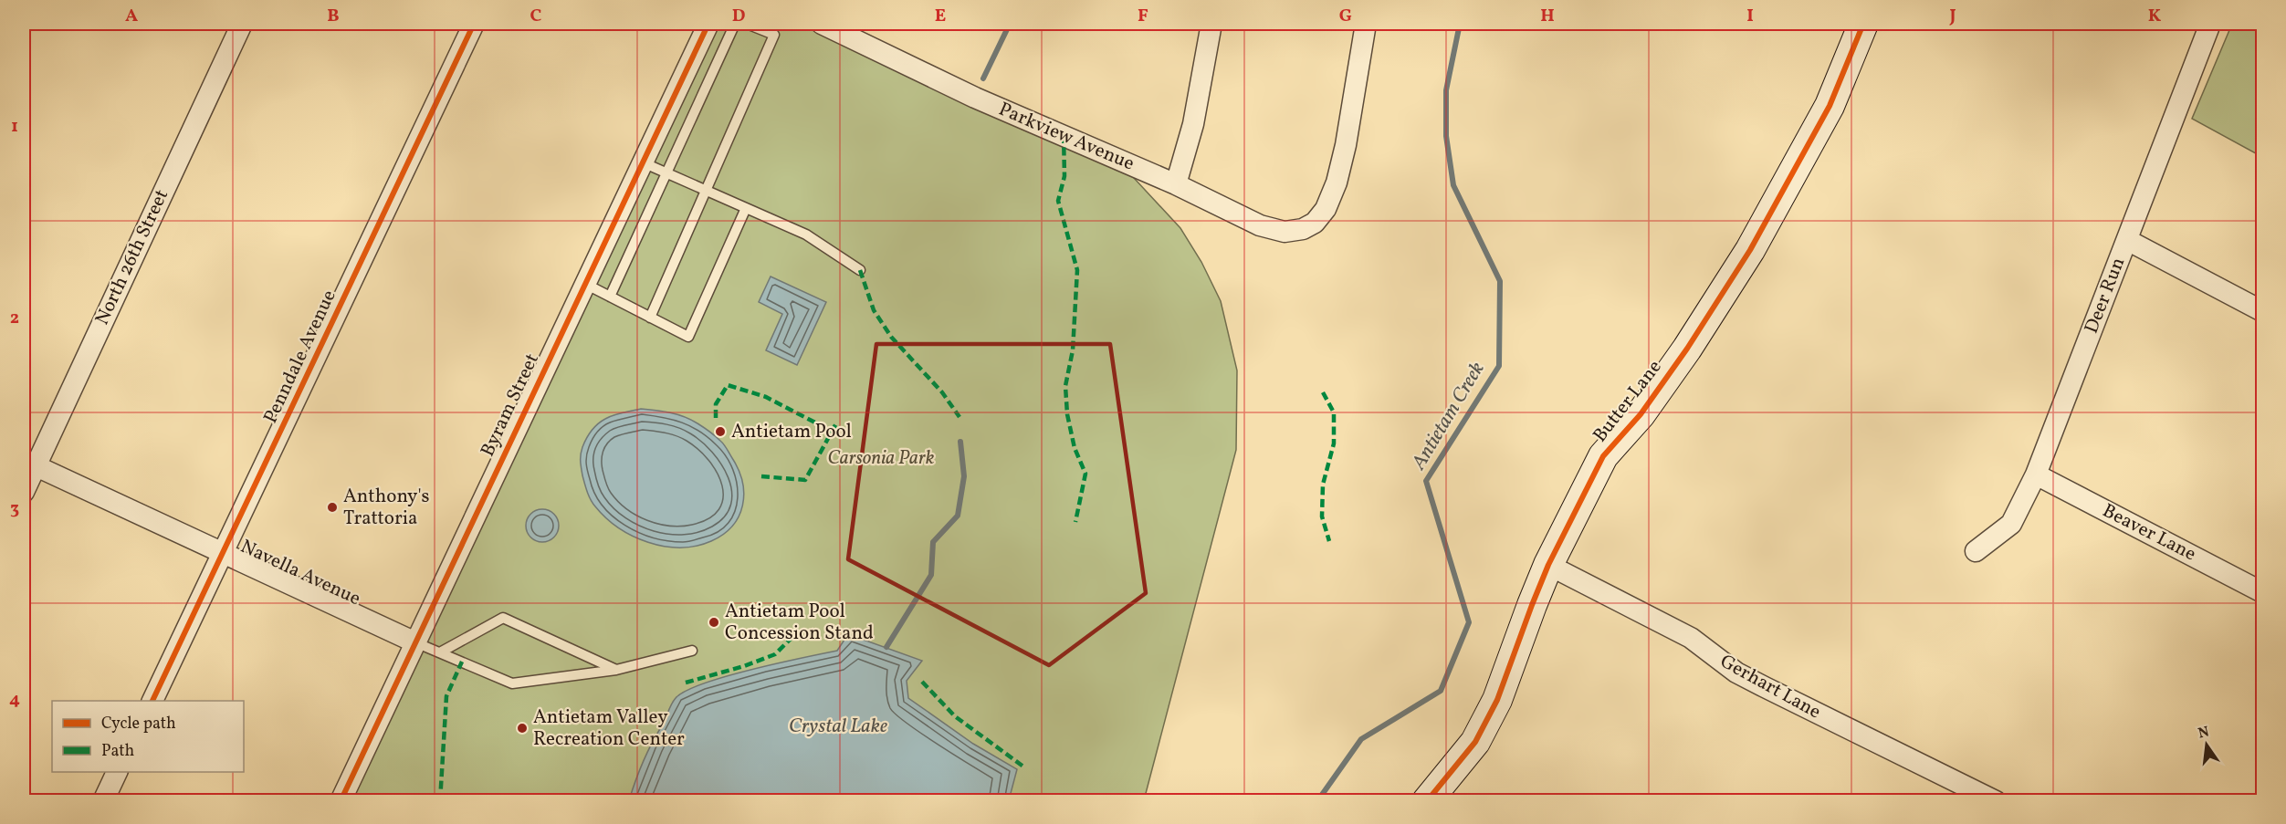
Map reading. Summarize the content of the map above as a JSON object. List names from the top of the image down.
{
  "streets": {
    "street": [
      "Parkview Avenue",
      "North 26th Street",
      "Deer Run",
      "Penndale Avenue",
      "Butter Lane",
      "Byram Street",
      "Beaver Lane",
      "Navella Avenue",
      "Gerhart Lane"
    ]
  },
  "crossings": [
    ["North 26th Street", "Navella Avenue"],
    ["Deer Run", "Beaver Lane"],
    ["Penndale Avenue", "Navella Avenue"],
    ["Butter Lane", "Gerhart Lane"],
    ["Byram Street", "Navella Avenue"]
  ],
  "water": ["Antietam Creek", "Crystal Lake"],
  "parks": ["Carsonia Park"],
  "places": [
    "Antietam Pool",
    "Anthony's Trattoria",
    "Antietam Pool Concession Stand",
    "Antietam Valley Recreation Center"
  ],
  "legend": ["Cycle path", "Path"],
  "north": "top",
  "grid": {
    "columns": [
      "A",
      "B",
      "C",
      "D",
      "E",
      "F",
      "G",
      "H",
      "I",
      "J",
      "K"
    ],
    "rows": [
      "1",
      "2",
      "3",
      "4"
    ]
  }
}
